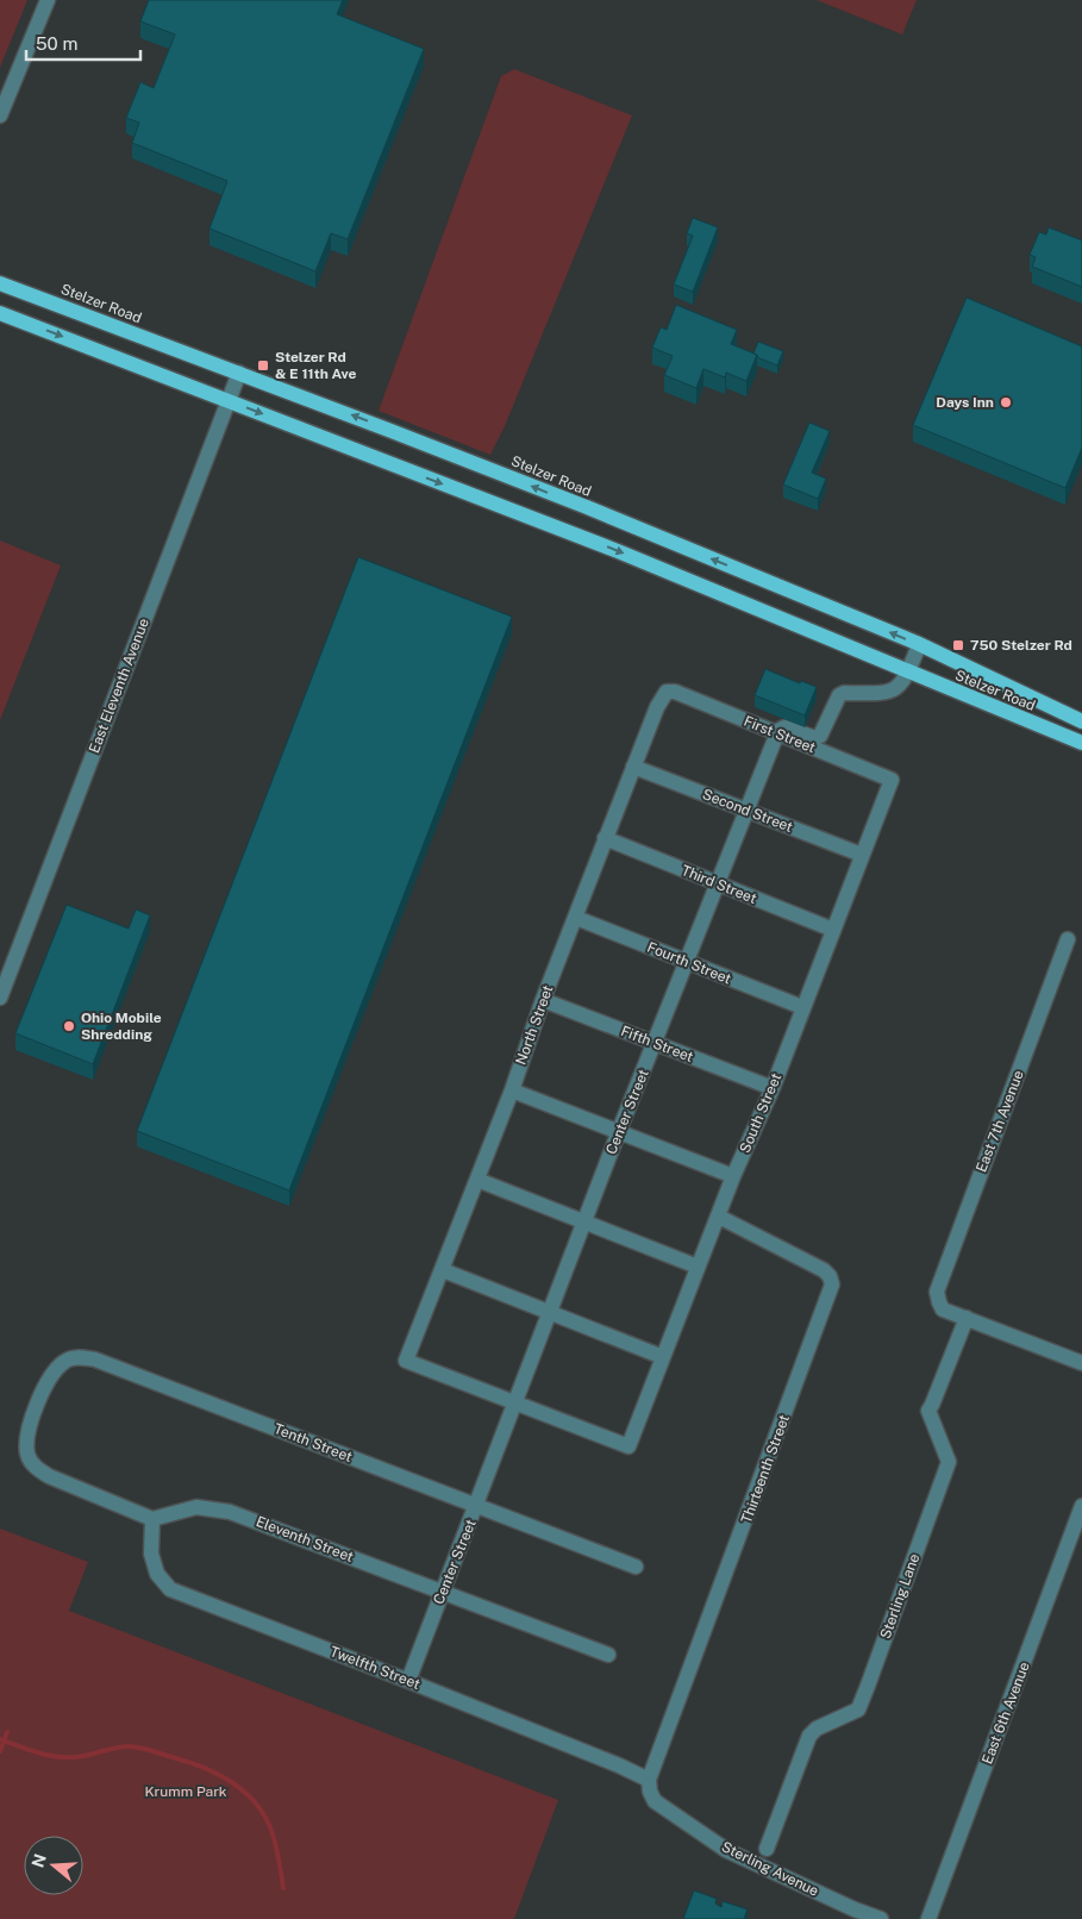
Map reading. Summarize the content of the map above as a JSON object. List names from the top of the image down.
{
  "streets": {
    "main road": ["Stelzer Road"],
    "street": [
      "East Eleventh Avenue",
      "First Street",
      "Second Street",
      "Third Street",
      "Fourth Street",
      "North Street",
      "Fifth Street",
      "Center Street",
      "South Street",
      "East 7th Avenue",
      "Tenth Street",
      "Thirteenth Street",
      "Eleventh Street",
      "Sterling Lane",
      "Twelfth Street",
      "East 6th Avenue",
      "Sterling Avenue"
    ]
  },
  "crossings": [
    ["Stelzer Road", "East Eleventh Avenue"],
    ["First Street", "North Street"],
    ["First Street", "Center Street"],
    ["First Street", "South Street"],
    ["Second Street", "North Street"],
    ["Second Street", "Center Street"],
    ["Second Street", "South Street"],
    ["Third Street", "North Street"],
    ["Third Street", "Center Street"],
    ["Third Street", "South Street"],
    ["Fourth Street", "North Street"],
    ["Fourth Street", "Center Street"],
    ["Fourth Street", "South Street"],
    ["North Street", "Fifth Street"],
    ["North Street", "Center Street"],
    ["North Street", "South Street"],
    ["Fifth Street", "Center Street"],
    ["Fifth Street", "South Street"],
    ["Center Street", "South Street"],
    ["Center Street", "Tenth Street"],
    ["Center Street", "Eleventh Street"],
    ["Center Street", "Twelfth Street"],
    ["South Street", "Thirteenth Street"],
    ["East 7th Avenue", "Sterling Lane"],
    ["Tenth Street", "Eleventh Street"],
    ["Tenth Street", "Twelfth Street"],
    ["Thirteenth Street", "Twelfth Street"],
    ["Thirteenth Street", "Sterling Avenue"],
    ["Eleventh Street", "Twelfth Street"],
    ["Twelfth Street", "Sterling Avenue"]
  ],
  "parks": ["Krumm Park"],
  "places": {
    "transit": ["Stelzer Rd & E 11th Ave", "750 Stelzer Rd"],
    "other": ["Days Inn", "Ohio Mobile Shredding"]
  },
  "scale_bar": "50 m",
  "north": "left"
}
